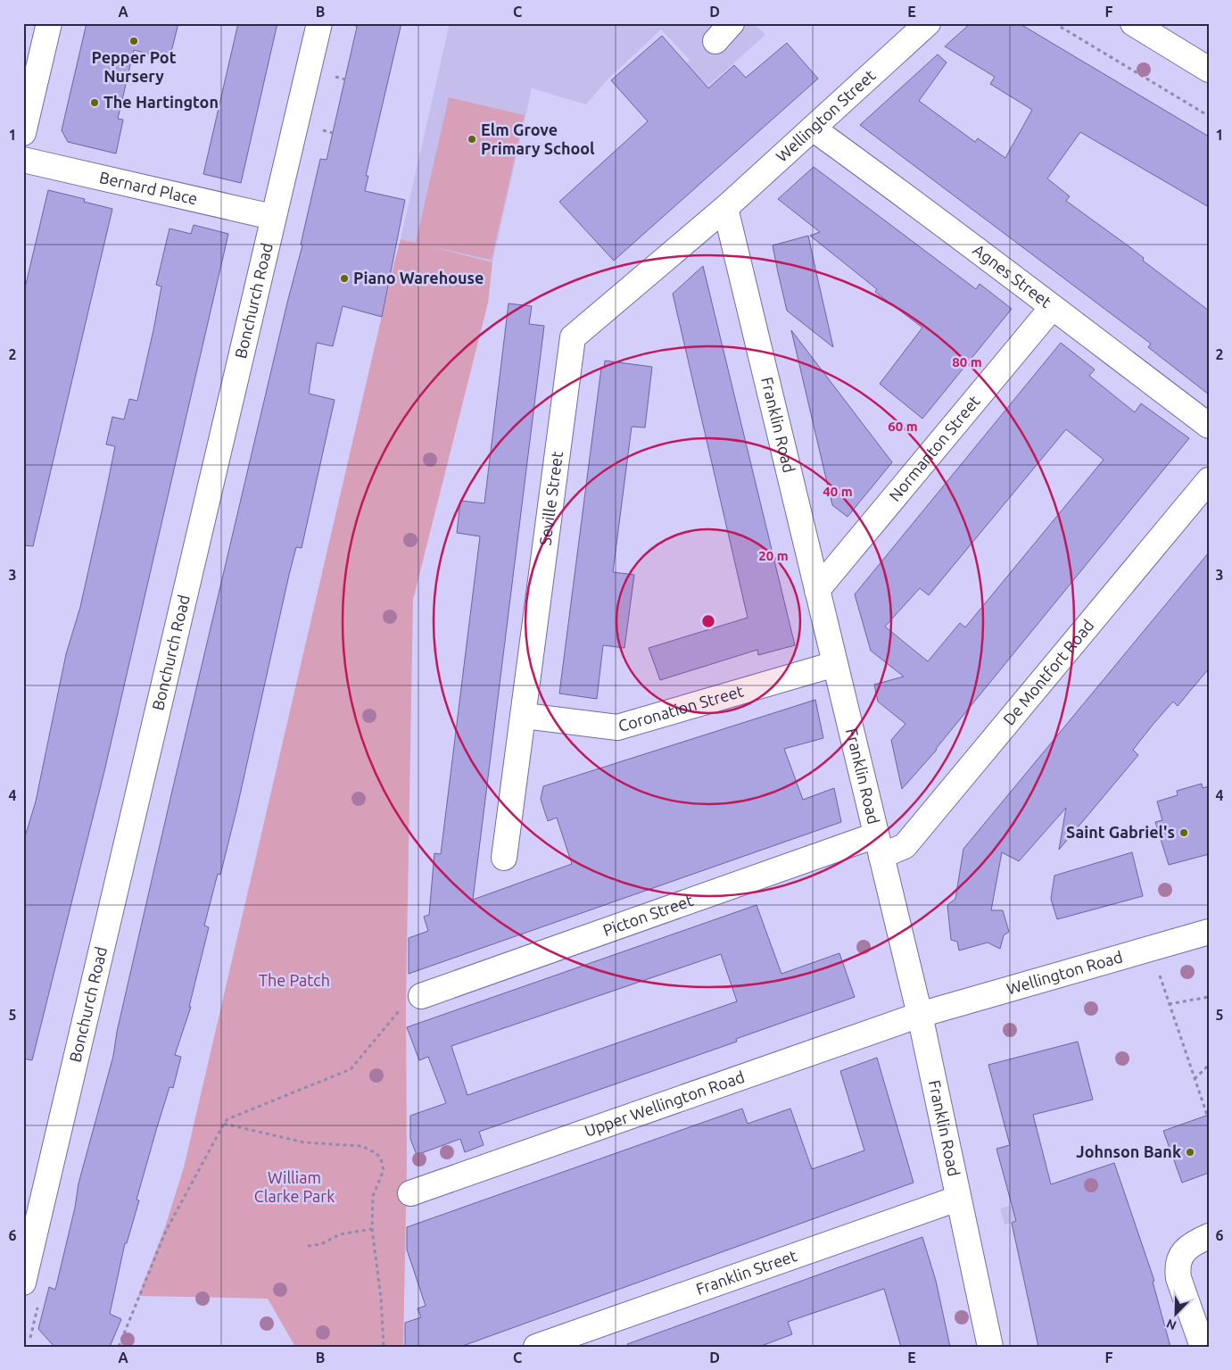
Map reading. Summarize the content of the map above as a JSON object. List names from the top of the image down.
{
  "streets": {
    "street": [
      "Wellington Street",
      "Bernard Place",
      "Agnes Street",
      "Bonchurch Road",
      "Franklin Road",
      "Normanton Street",
      "Seville Street",
      "De Montfort Road",
      "Coronation Street",
      "Picton Street",
      "Wellington Road",
      "Upper Wellington Road",
      "Franklin Street"
    ]
  },
  "crossings": [
    ["Wellington Street", "Agnes Street"],
    ["Wellington Street", "Franklin Road"],
    ["Wellington Street", "Seville Street"],
    ["Bernard Place", "Bonchurch Road"],
    ["Agnes Street", "Normanton Street"],
    ["Franklin Road", "Normanton Street"],
    ["Franklin Road", "Seville Street"],
    ["Franklin Road", "De Montfort Road"],
    ["Franklin Road", "Coronation Street"],
    ["Franklin Road", "Picton Street"],
    ["Franklin Road", "Wellington Road"],
    ["Franklin Road", "Upper Wellington Road"],
    ["Franklin Road", "Franklin Street"],
    ["Seville Street", "Coronation Street"],
    ["De Montfort Road", "Picton Street"],
    ["Wellington Road", "Upper Wellington Road"]
  ],
  "parks": ["The Patch", "William Clarke Park"],
  "places": [
    "Pepper Pot Nursery",
    "The Hartington",
    "Elm Grove Primary School",
    "Piano Warehouse",
    "Saint Gabriel's",
    "Johnson Bank"
  ],
  "north": "bottom left",
  "grid": {
    "columns": [
      "A",
      "B",
      "C",
      "D",
      "E",
      "F"
    ],
    "rows": [
      "1",
      "2",
      "3",
      "4",
      "5",
      "6"
    ]
  },
  "rings": [
    "80 m",
    "60 m",
    "40 m",
    "20 m"
  ]
}
